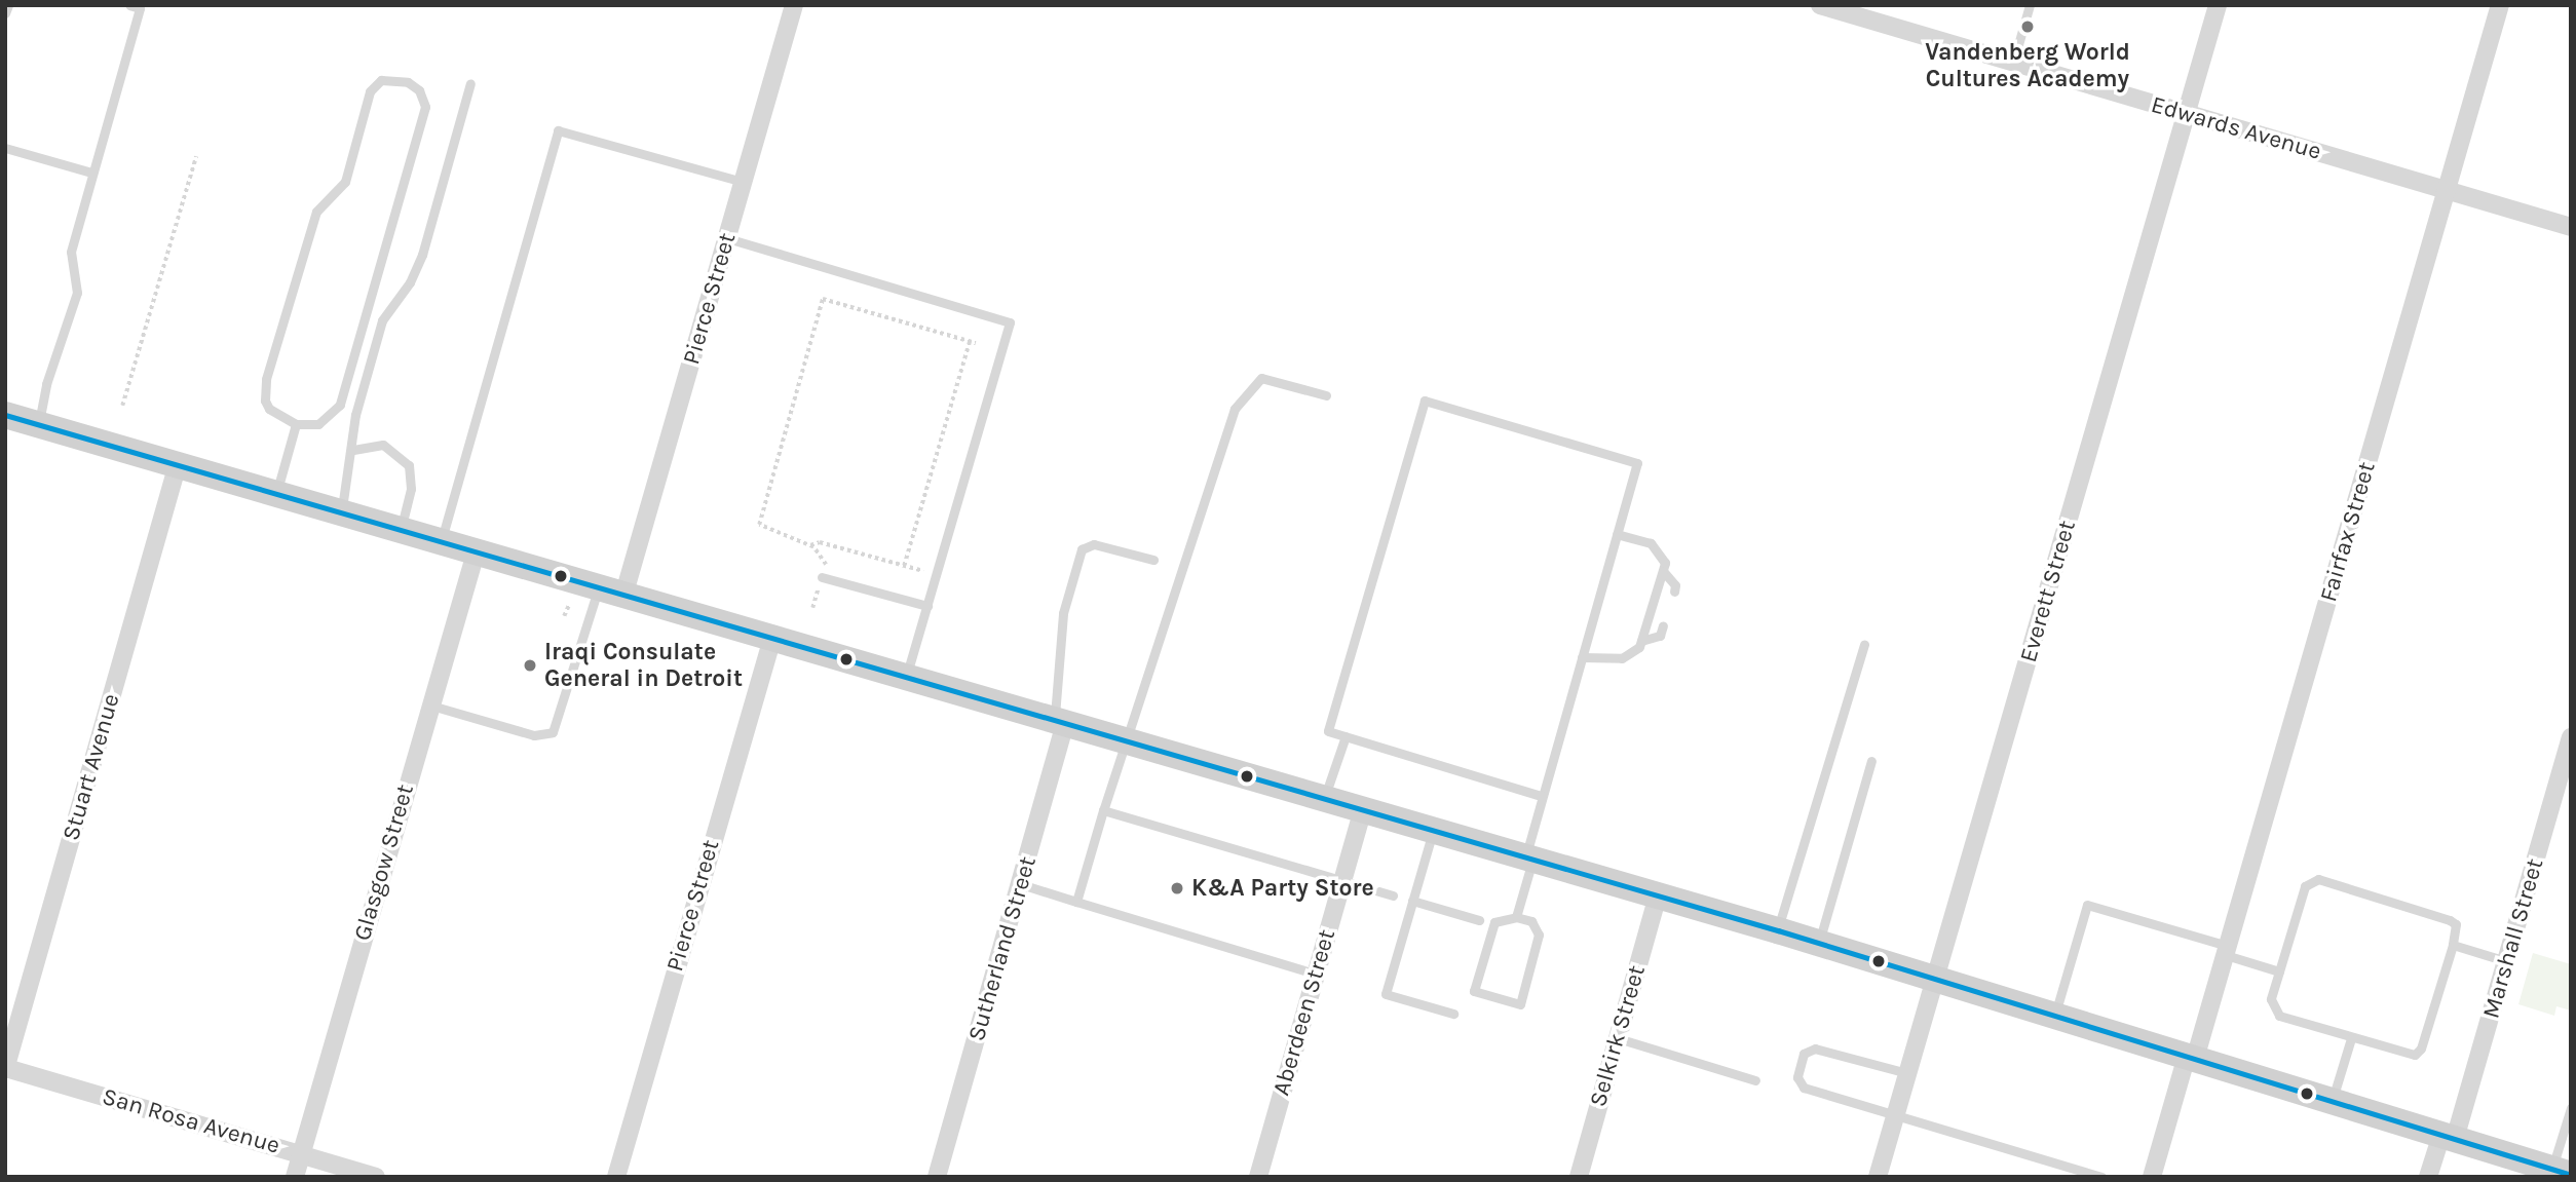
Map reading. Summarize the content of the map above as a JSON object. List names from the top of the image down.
{
  "streets": {
    "street": [
      "Edwards Avenue",
      "Pierce Street",
      "Fairfax Street",
      "Everett Street",
      "Stuart Avenue",
      "Glasgow Street",
      "Marshall Street",
      "Sutherland Street",
      "Aberdeen Street",
      "Selkirk Street",
      "San Rosa Avenue"
    ]
  },
  "crossings": [
    ["Edwards Avenue", "Fairfax Street"],
    ["Edwards Avenue", "Everett Street"],
    ["Stuart Avenue", "San Rosa Avenue"],
    ["Glasgow Street", "San Rosa Avenue"]
  ],
  "places": ["Vandenberg World Cultures Academy", "Iraqi Consulate General in Detroit", "K&A Party Store"]
}
